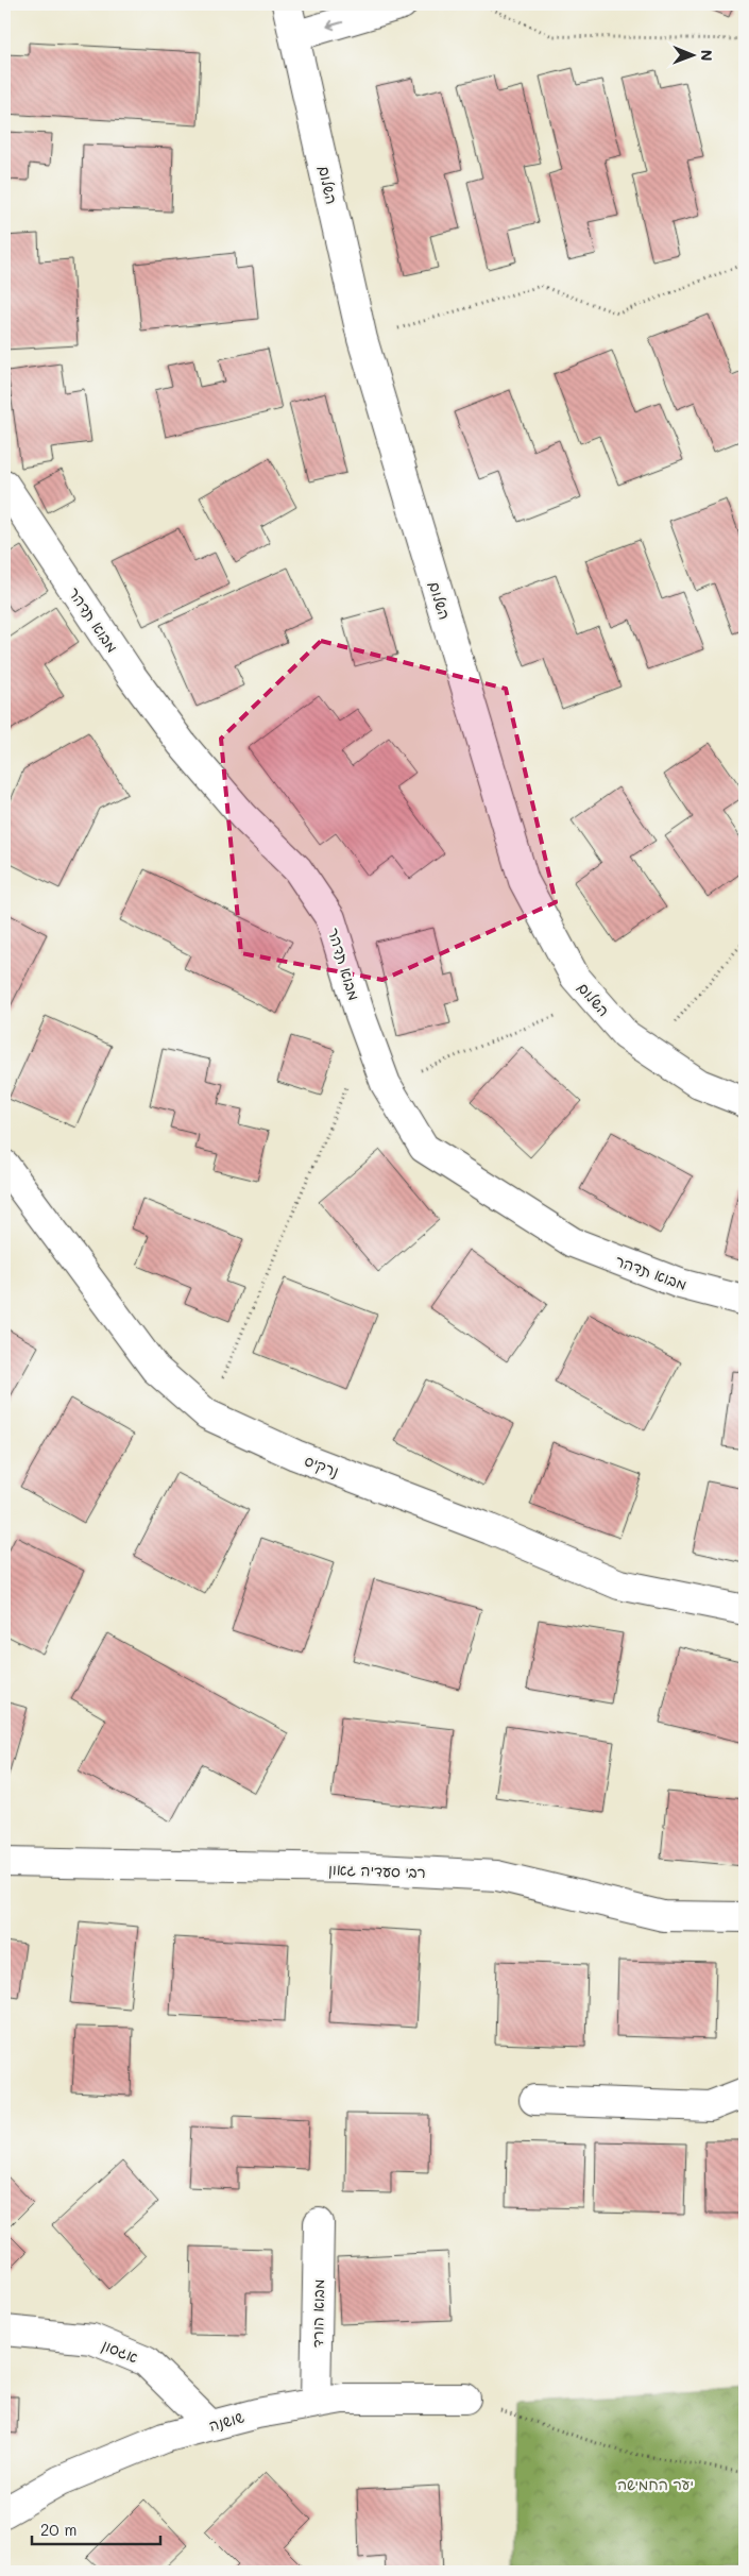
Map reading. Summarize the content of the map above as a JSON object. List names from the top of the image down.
{
  "streets": {
    "street": [
      "השלום",
      "מבוא תדהר",
      "נרקיס",
      "רבי סעדיה גאון",
      "מבוא הורד",
      "אגסון",
      "שושנה"
    ]
  },
  "crossings": [
    ["מבוא הורד", "שושנה"],
    ["אגסון", "שושנה"]
  ],
  "parks": ["יער החמישה"],
  "scale_bar": "20 m",
  "north": "right"
}
